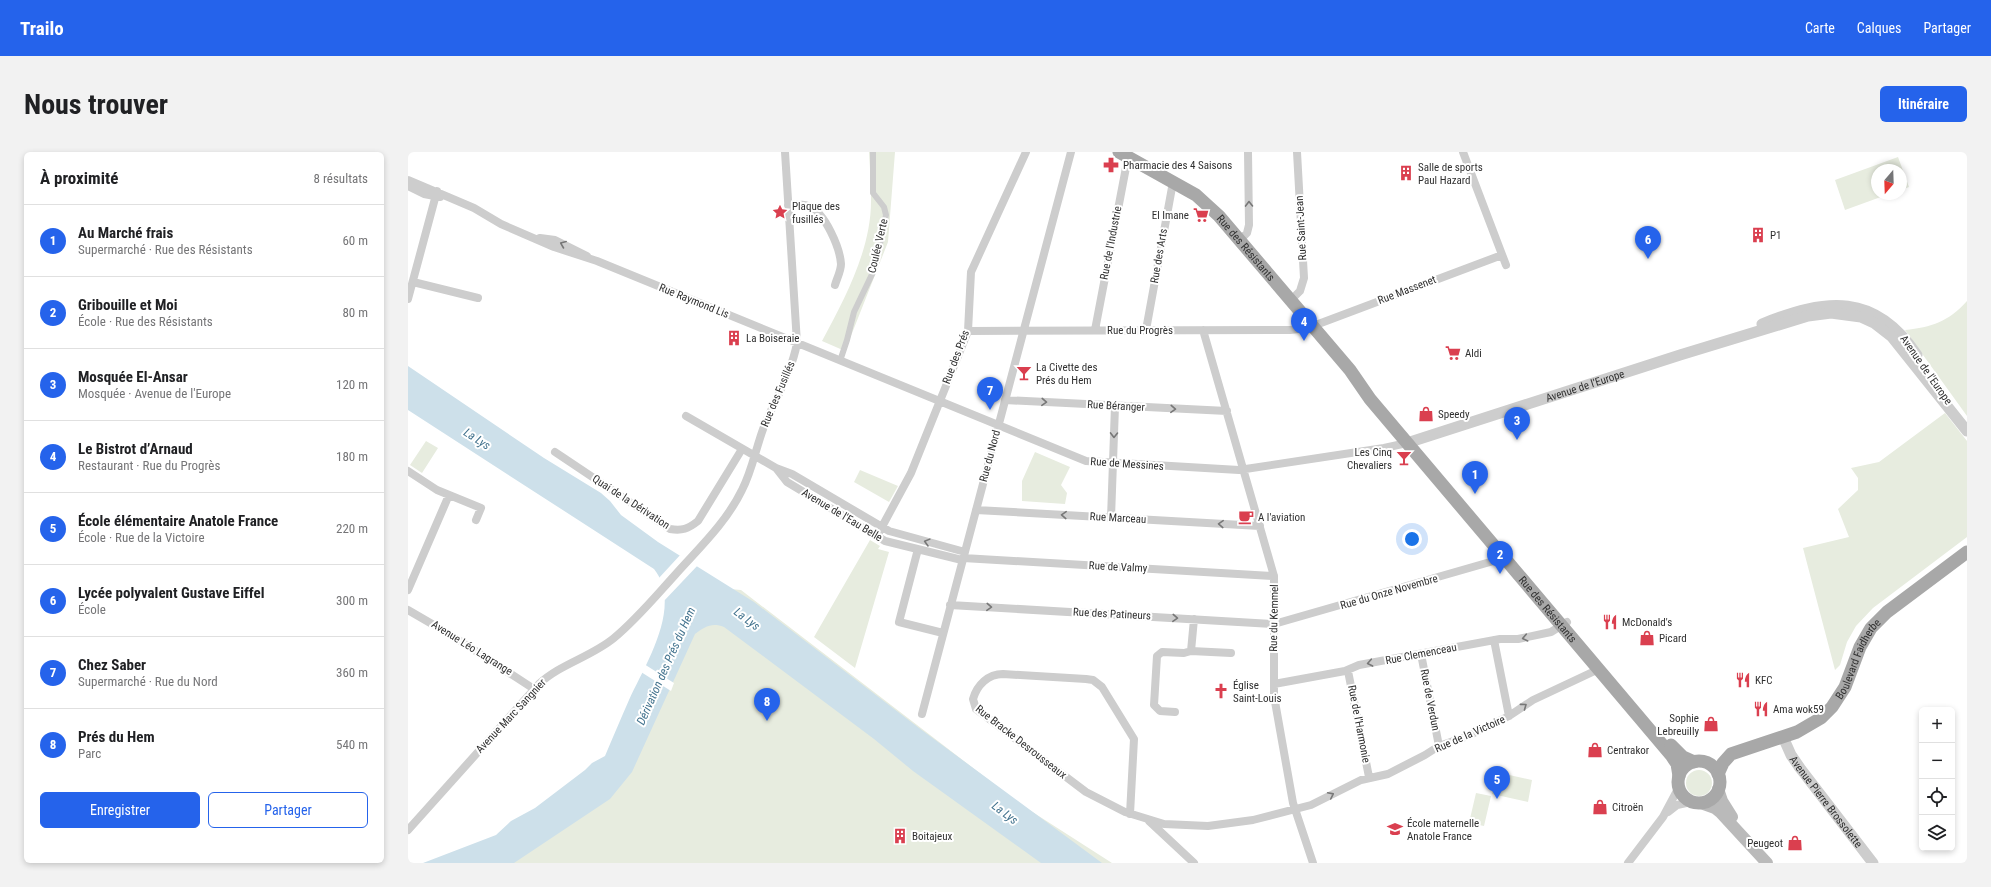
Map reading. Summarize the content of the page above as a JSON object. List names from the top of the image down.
{
  "streets": {
    "main road": ["Rue des Résistants", "Boulevard Faidherbe"],
    "street": [
      "Rue Saint-Jean",
      "Rue de l'Industrie",
      "Coulée Verte",
      "Rue des Arts",
      "Rue Massenet",
      "Rue Raymond Lis",
      "Rue du Progrès",
      "Rue des Prés",
      "Avenue de l'Europe",
      "Rue des Fusillés",
      "Rue Béranger",
      "Rue du Nord",
      "Rue de Messines",
      "Quai de la Dérivation",
      "Avenue de l'Eau Belle",
      "Rue Marceau",
      "Rue de Valmy",
      "Rue du Onze Novembre",
      "Rue des Patineurs",
      "Rue du Kemmel",
      "Avenue Léo Lagrange",
      "Rue Clemenceau",
      "Rue de Verdun",
      "Avenue Marc Sangnier",
      "Rue de l'Harmonie",
      "Rue de la Victoire",
      "Rue Bracke Desrousseaux",
      "Avenue Pierre Brossolette"
    ]
  },
  "crossings": [
    ["Rue Saint-Jean", "Rue des Résistants"],
    ["Rue de l'Industrie", "Rue des Résistants"],
    ["Rue de l'Industrie", "Rue du Progrès"],
    ["Coulée Verte", "Rue de Messines"],
    ["Rue des Résistants", "Rue des Arts"],
    ["Rue des Résistants", "Rue Massenet"],
    ["Rue des Résistants", "Rue du Progrès"],
    ["Rue des Résistants", "Avenue de l'Europe"],
    ["Rue des Résistants", "Rue de Messines"],
    ["Rue des Résistants", "Rue du Onze Novembre"],
    ["Rue des Résistants", "Rue Clemenceau"],
    ["Rue des Résistants", "Boulevard Faidherbe"],
    ["Rue des Résistants", "Rue de la Victoire"],
    ["Rue des Arts", "Rue du Progrès"],
    ["Rue Massenet", "Rue du Progrès"],
    ["Rue Raymond Lis", "Rue des Fusillés"],
    ["Rue Raymond Lis", "Rue de Messines"],
    ["Rue du Progrès", "Rue des Prés"],
    ["Rue du Progrès", "Rue du Nord"],
    ["Rue du Progrès", "Rue du Kemmel"],
    ["Rue des Prés", "Rue de Messines"],
    ["Rue des Prés", "Avenue de l'Eau Belle"],
    ["Avenue de l'Europe", "Rue de Messines"],
    ["Rue des Fusillés", "Rue de Messines"],
    ["Rue des Fusillés", "Avenue de l'Eau Belle"],
    ["Rue des Fusillés", "Avenue Marc Sangnier"],
    ["Rue Béranger", "Rue du Nord"],
    ["Rue Béranger", "Rue du Kemmel"],
    ["Rue du Nord", "Rue de Messines"],
    ["Rue du Nord", "Avenue de l'Eau Belle"],
    ["Rue du Nord", "Rue Marceau"],
    ["Rue du Nord", "Rue de Valmy"],
    ["Rue du Nord", "Rue des Patineurs"],
    ["Rue de Messines", "Rue du Kemmel"],
    ["Quai de la Dérivation", "Avenue de l'Eau Belle"],
    ["Avenue de l'Eau Belle", "Rue de Valmy"],
    ["Rue Marceau", "Rue du Kemmel"],
    ["Rue de Valmy", "Rue du Kemmel"],
    ["Rue du Onze Novembre", "Rue des Patineurs"],
    ["Rue du Onze Novembre", "Rue du Kemmel"],
    ["Rue des Patineurs", "Rue du Kemmel"],
    ["Rue du Kemmel", "Rue Clemenceau"],
    ["Rue du Kemmel", "Rue de la Victoire"],
    ["Rue du Kemmel", "Rue Bracke Desrousseaux"],
    ["Avenue Léo Lagrange", "Avenue Marc Sangnier"],
    ["Rue Clemenceau", "Rue de Verdun"],
    ["Rue Clemenceau", "Rue de l'Harmonie"],
    ["Boulevard Faidherbe", "Avenue Pierre Brossolette"],
    ["Rue de Verdun", "Rue de la Victoire"],
    ["Rue de l'Harmonie", "Rue de la Victoire"],
    ["Rue de la Victoire", "Rue Bracke Desrousseaux"]
  ],
  "one_way": [
    "Rue Béranger",
    "Rue Marceau",
    "Rue des Patineurs",
    "Rue Clemenceau",
    "Rue de la Victoire"
  ],
  "water": ["La Lys", "Dérivation des Prés du Hem"],
  "places": {
    "pharmacy": ["Pharmacie des 4 Saisons"],
    "building": [
      "Salle de sports Paul Hazard",
      "P1",
      "La Boiseraie",
      "Boitajeux"
    ],
    "place": ["Plaque des fusillés"],
    "supermarket": ["El Imane", "Aldi"],
    "bar": ["La Civette des Prés du Hem", "Les Cinq Chevaliers"],
    "shop": [
      "Speedy",
      "Picard",
      "Sophie Lebreuilly",
      "Centrakor",
      "Citroën",
      "Peugeot"
    ],
    "cafe": ["A l'aviation"],
    "restaurant": ["McDonald's", "KFC", "Ama wok59"],
    "church": ["Église Saint-Louis"],
    "school or university": ["École maternelle Anatole France"]
  },
  "north": "bottom",
  "page": {
    "header": "Trailo",
    "nav": ["Carte", "Calques", "Partager"],
    "buttons": [
      "Itinéraire",
      ["Enregistrer", "Partager"]
    ],
    "title": "Nous trouver",
    "heading": ["À proximité", "8 résultats"],
    "list": [
      {
        "mark": "1",
        "name": "Au Marché frais",
        "note": "Supermarché · Rue des Résistants",
        "value": "60 m"
      },
      {
        "mark": "2",
        "name": "Gribouille et Moi",
        "note": "École · Rue des Résistants",
        "value": "80 m"
      },
      {
        "mark": "3",
        "name": "Mosquée El-Ansar",
        "note": "Mosquée · Avenue de l'Europe",
        "value": "120 m"
      },
      {
        "mark": "4",
        "name": "Le Bistrot d’Arnaud",
        "note": "Restaurant · Rue du Progrès",
        "value": "180 m"
      },
      {
        "mark": "5",
        "name": "École élémentaire Anatole France",
        "note": "École · Rue de la Victoire",
        "value": "220 m"
      },
      {
        "mark": "6",
        "name": "Lycée polyvalent Gustave Eiffel",
        "note": "École",
        "value": "300 m"
      },
      {
        "mark": "7",
        "name": "Chez Saber",
        "note": "Supermarché · Rue du Nord",
        "value": "360 m"
      },
      {
        "mark": "8",
        "name": "Prés du Hem",
        "note": "Parc",
        "value": "540 m"
      }
    ],
    "pins": [
      "6",
      "4",
      "7",
      "3",
      "1",
      "2",
      "8",
      "5"
    ],
    "map_buttons": ["+", "−"]
  }
}
